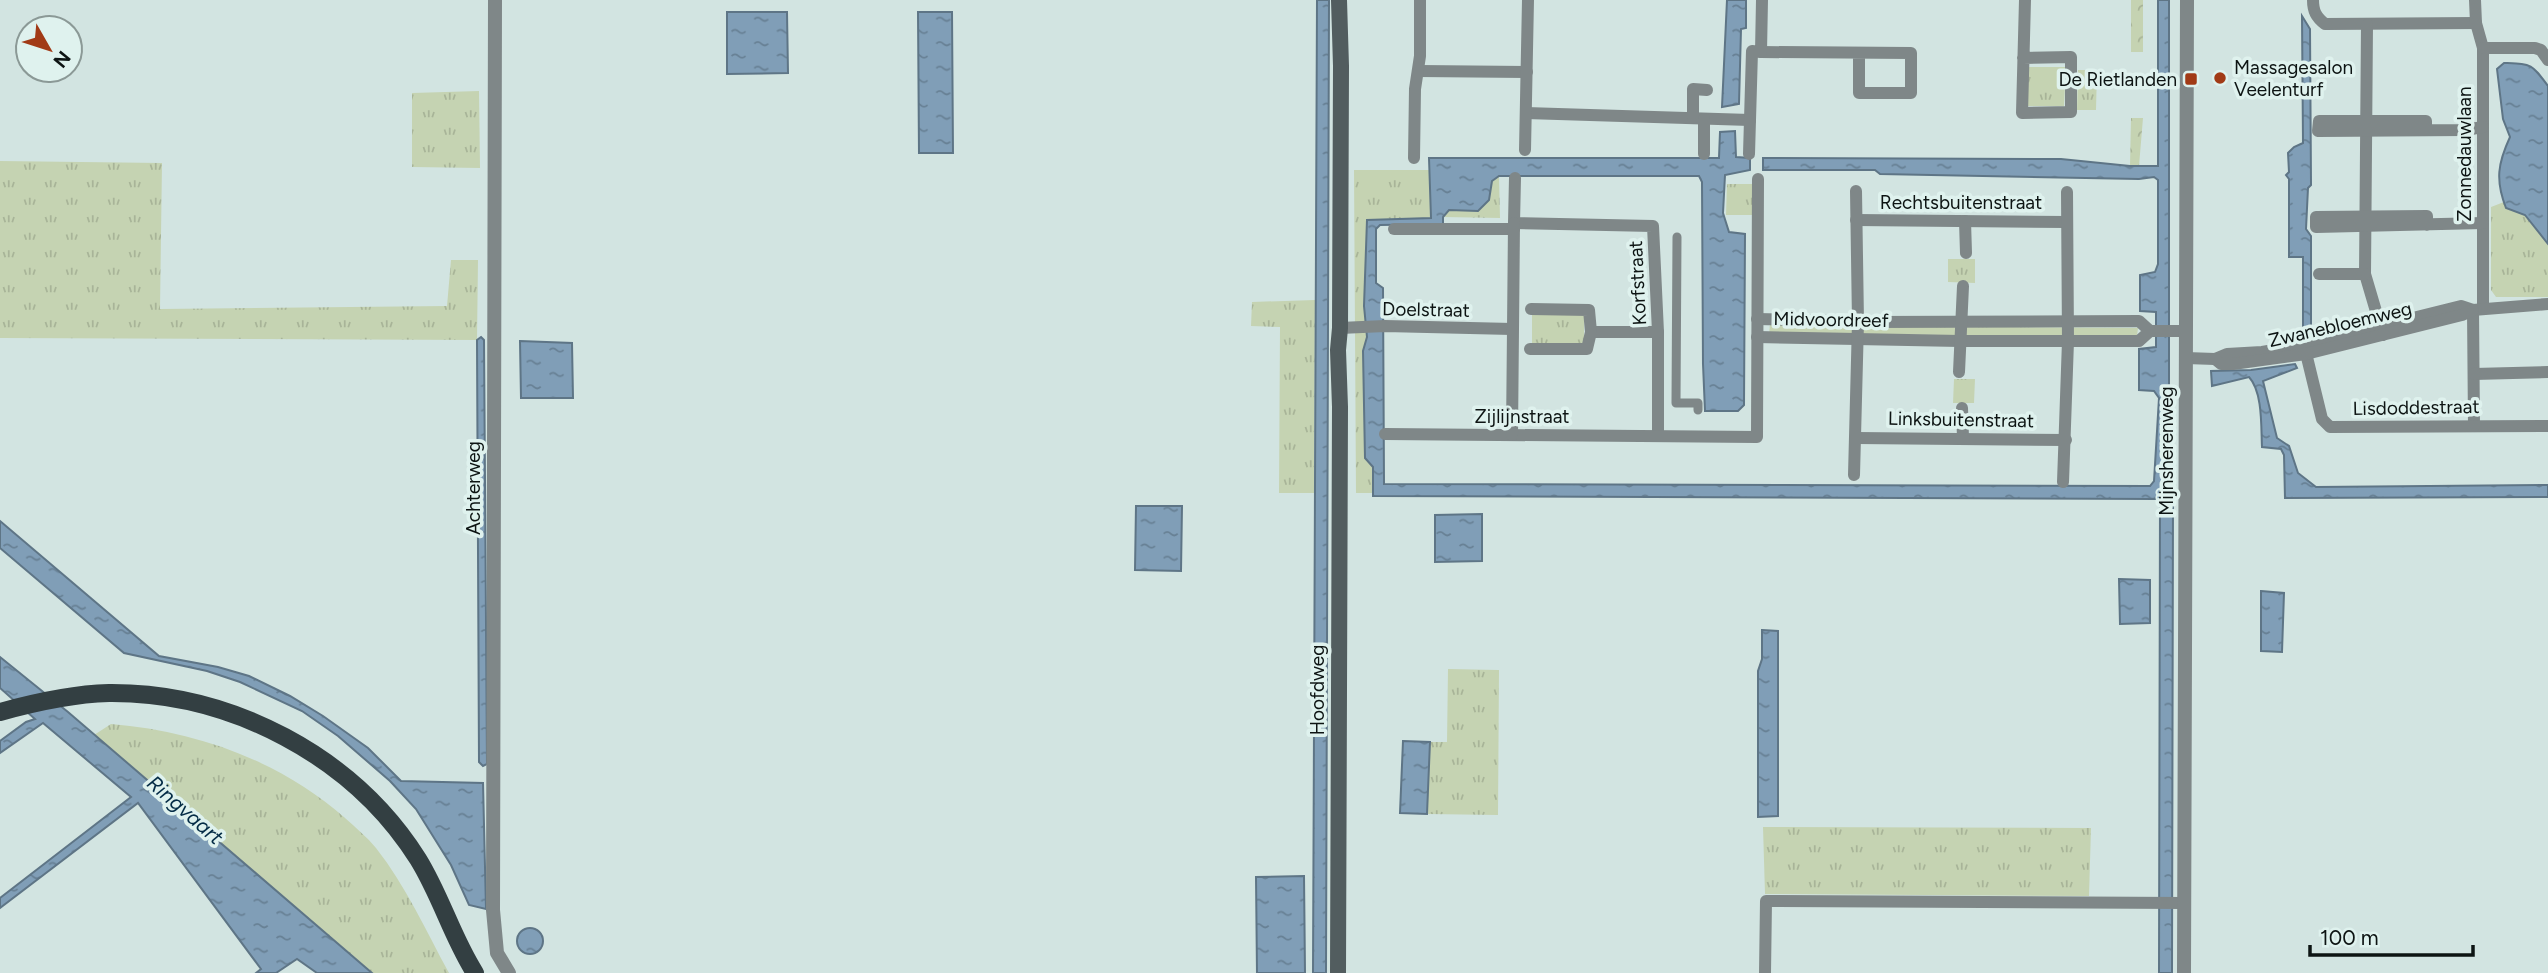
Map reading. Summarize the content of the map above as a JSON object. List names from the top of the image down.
{
  "streets": {
    "main road": ["Hoofdweg"],
    "street": [
      "Zonnedauwlaan",
      "Rechtsbuitenstraat",
      "Korfstraat",
      "Doelstraat",
      "Midvoordreef",
      "Zwanebloemweg",
      "Lisdoddestraat",
      "Zijlijnstraat",
      "Linksbuitenstraat",
      "Mijnsherenweg",
      "Achterweg"
    ]
  },
  "crossings": [
    ["Zonnedauwlaan", "Zwanebloemweg"],
    ["Zonnedauwlaan", "Lisdoddestraat"],
    ["Rechtsbuitenstraat", "Midvoordreef"],
    ["Korfstraat", "Zijlijnstraat"],
    ["Doelstraat", "Hoofdweg"],
    ["Midvoordreef", "Zijlijnstraat"],
    ["Midvoordreef", "Mijnsherenweg"],
    ["Zwanebloemweg", "Lisdoddestraat"],
    ["Zwanebloemweg", "Mijnsherenweg"]
  ],
  "water": ["Ringvaart"],
  "places": {
    "other": ["Massagesalon Veelenturf"],
    "transit": ["De Rietlanden"]
  },
  "scale_bar": "100 m",
  "north": "bottom right"
}
